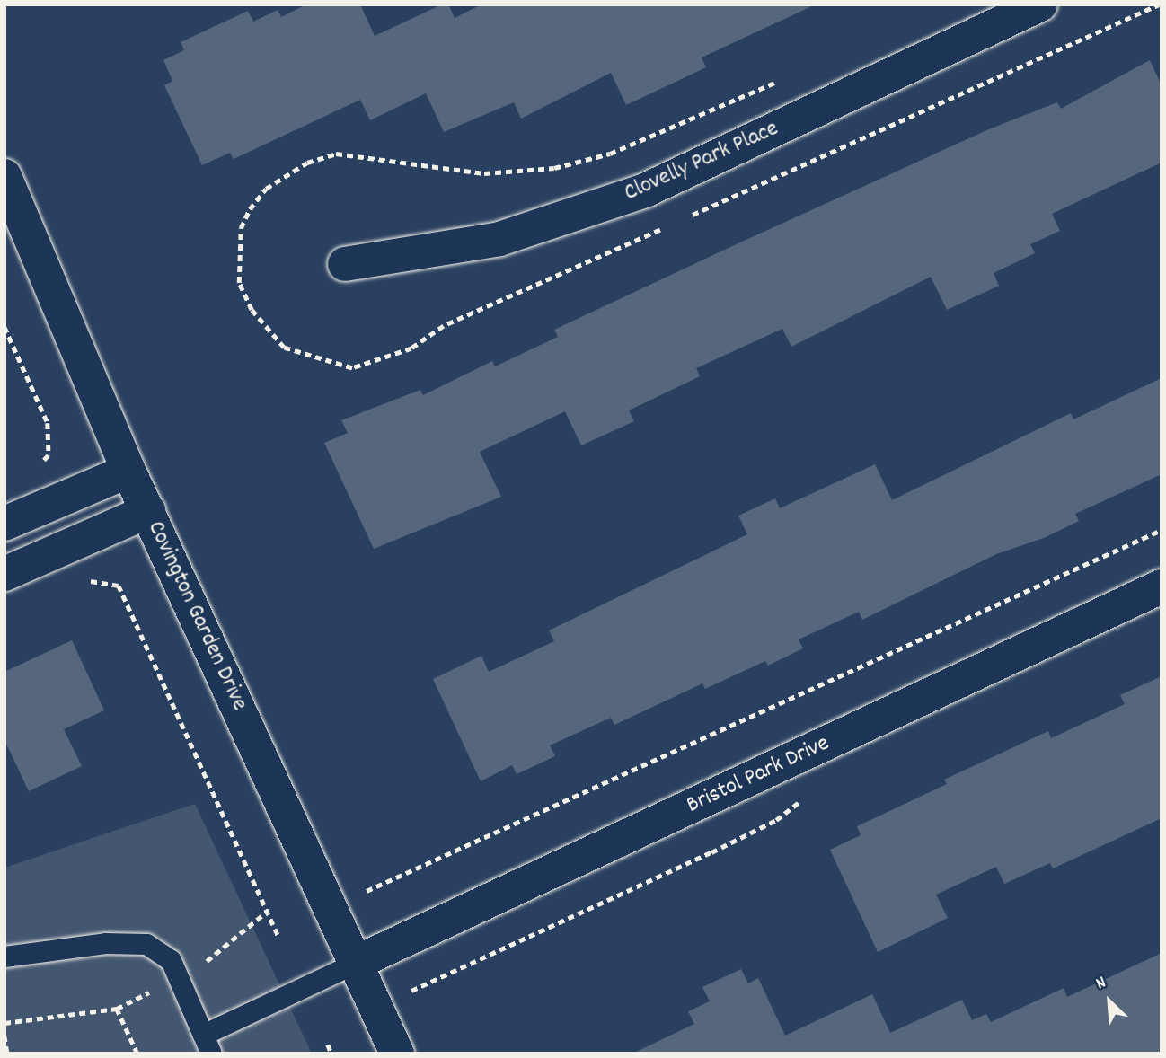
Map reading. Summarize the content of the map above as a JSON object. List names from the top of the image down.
{
  "streets": {
    "street": ["Clovelly Park Place", "Covington Garden Drive", "Bristol Park Drive"]
  },
  "crossings": [
    ["Covington Garden Drive", "Bristol Park Drive"]
  ],
  "north": "top left"
}
